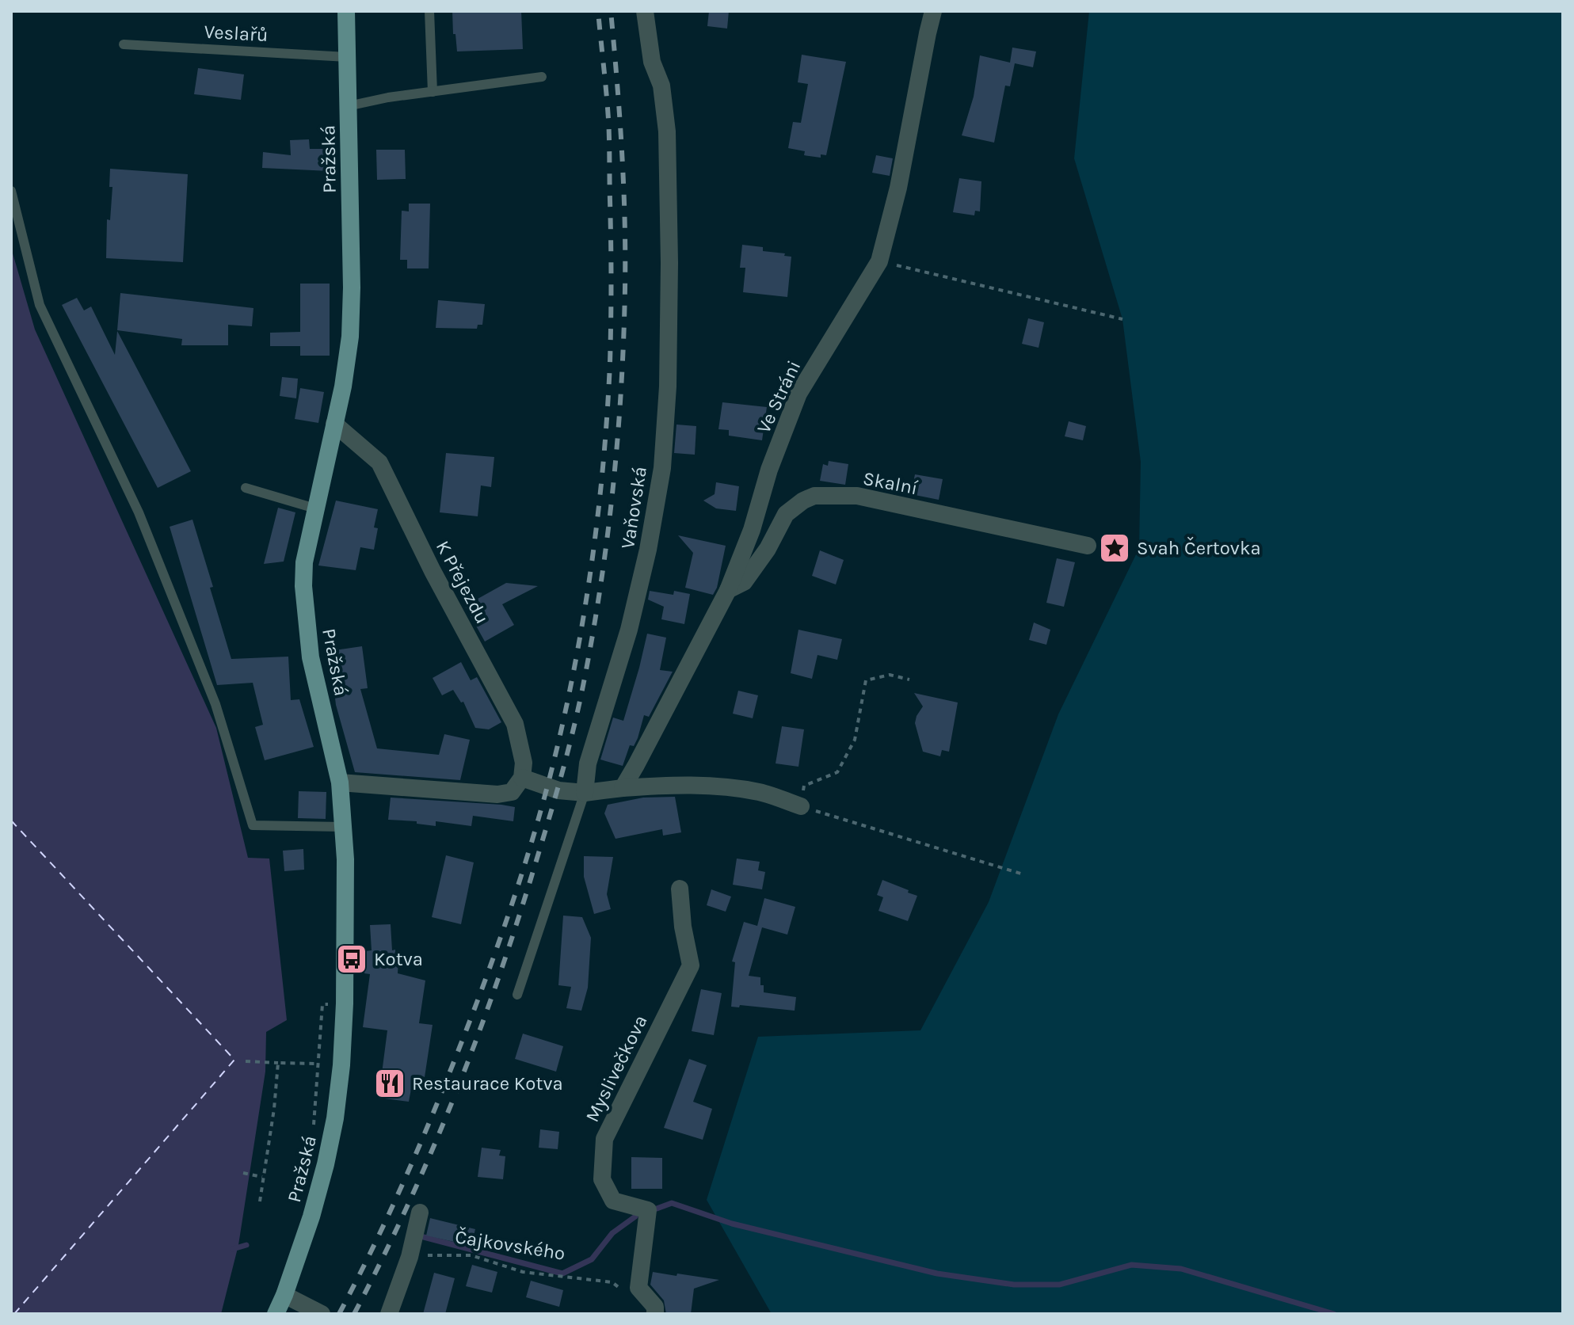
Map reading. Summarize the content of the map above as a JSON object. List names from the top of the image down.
{
  "streets": {
    "main road": ["Pražská"],
    "street": [
      "Ve Stráni",
      "Skalní",
      "Vaňovská",
      "K Přejezdu",
      "Myslivečkova"
    ],
    "lane": ["Veslařů"],
    "path": ["Čajkovského"]
  },
  "crossings": [
    ["Veslařů", "Pražská"],
    ["Pražská", "K Přejezdu"],
    ["Ve Stráni", "Skalní"]
  ],
  "places": {
    "place": ["Svah Čertovka"],
    "bus stop": ["Kotva"],
    "restaurant": ["Restaurace Kotva"]
  }
}
